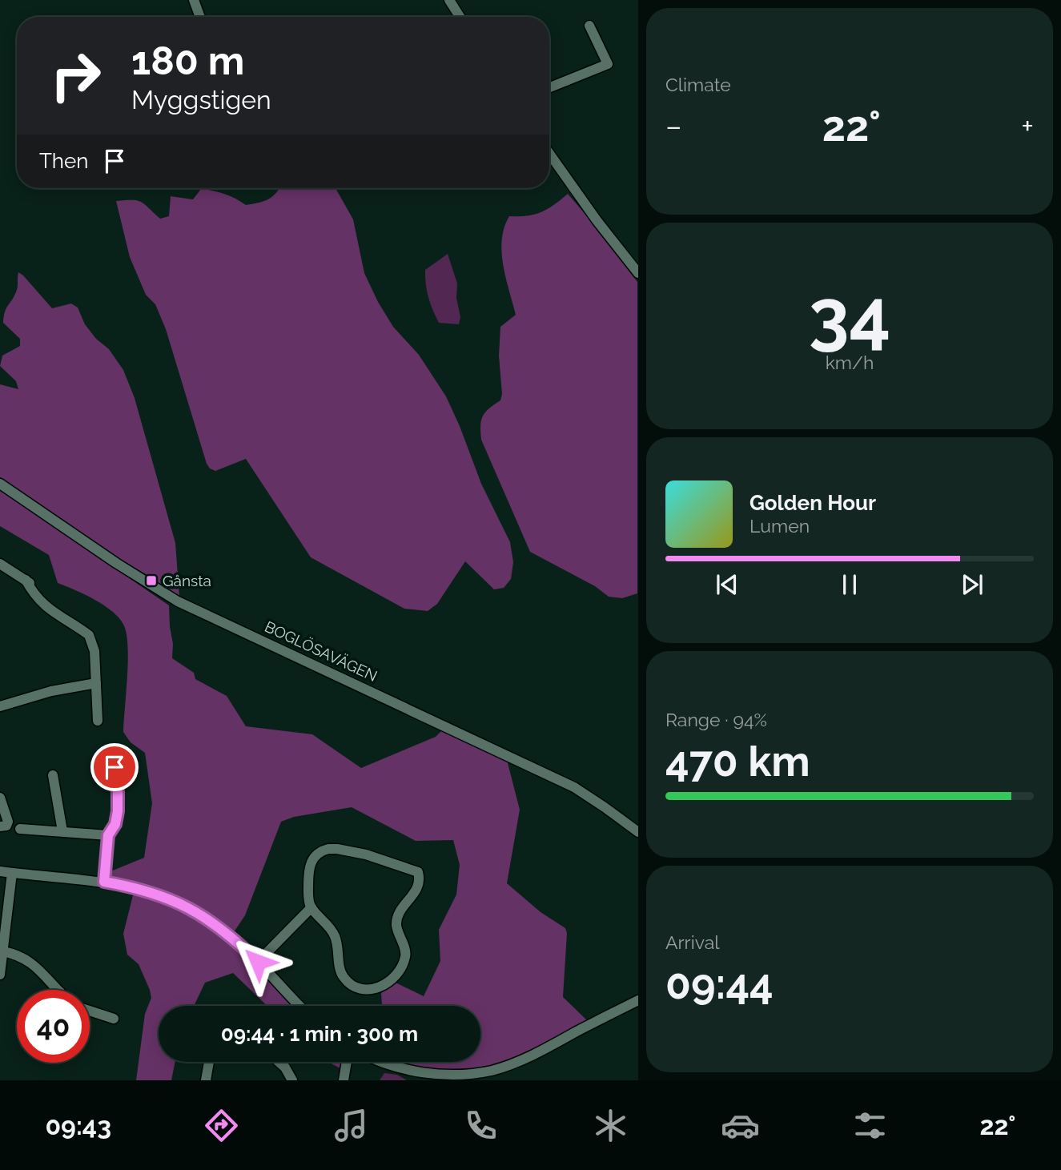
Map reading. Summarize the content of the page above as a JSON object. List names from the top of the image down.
{
  "streets": {
    "street": ["BOGLÖSAVÄGEN"]
  },
  "places": {
    "transit": ["Gånsta"]
  },
  "page": {
    "tile": [
      "Climate",
      ["34", "km/h"],
      ["Range · 94%", "470 km"],
      ["Arrival", "09:44"]
    ],
    "turn": ["180 m", "Myggstigen"],
    "heat": ["−", "22°", "+"],
    "then": "Then",
    "song": ["Golden Hour", "Lumen"],
    "limit": "40",
    "trip": "09:44 · 1 min · 300 m",
    "tabs": ["09:43", "22°"]
  }
}
